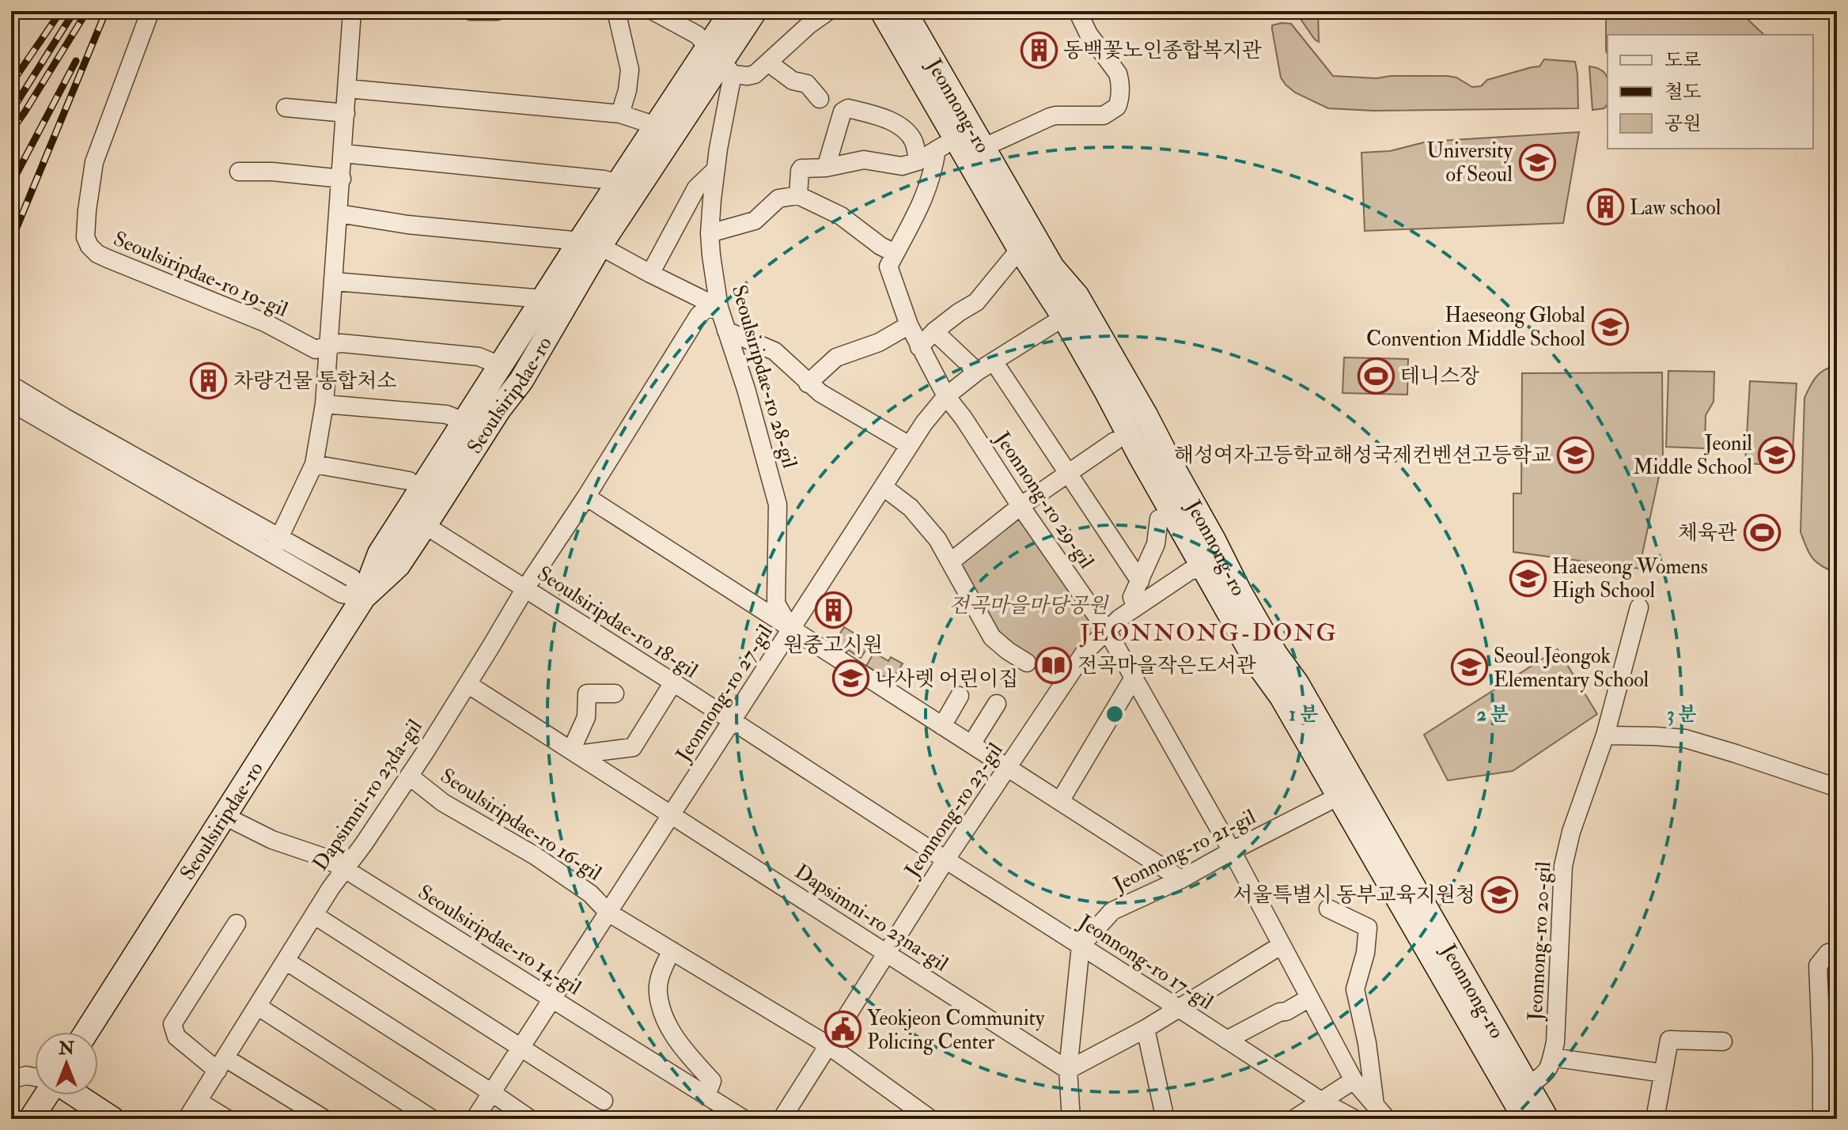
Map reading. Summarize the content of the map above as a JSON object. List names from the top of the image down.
{
  "streets": {
    "main road": ["Jeonnong-ro", "Seoulsiripdae-ro"],
    "street": [
      "Seoulsiripdae-ro 19-gil",
      "Seoulsiripdae-ro 28-gil",
      "Jeonnong-ro 29-gil",
      "Seoulsiripdae-ro 18-gil",
      "Jeonnong-ro 27-gil",
      "Dapsimni-ro 23da-gil",
      "Jeonnong-ro 23-gil",
      "Seoulsiripdae-ro 16-gil",
      "Jeonnong-ro 21-gil",
      "Dapsimni-ro 23na-gil",
      "Seoulsiripdae-ro 14-gil",
      "Jeonnong-ro 20-gil",
      "Jeonnong-ro 17-gil"
    ]
  },
  "crossings": [
    ["Jeonnong-ro", "Jeonnong-ro 29-gil"],
    ["Jeonnong-ro", "Jeonnong-ro 27-gil"],
    ["Jeonnong-ro", "Jeonnong-ro 23-gil"],
    ["Jeonnong-ro", "Jeonnong-ro 21-gil"],
    ["Jeonnong-ro", "Jeonnong-ro 20-gil"],
    ["Seoulsiripdae-ro 19-gil", "Seoulsiripdae-ro"],
    ["Seoulsiripdae-ro 28-gil", "Seoulsiripdae-ro"],
    ["Seoulsiripdae-ro 28-gil", "Jeonnong-ro 27-gil"],
    ["Seoulsiripdae-ro 28-gil", "Dapsimni-ro 23da-gil"],
    ["Seoulsiripdae-ro", "Seoulsiripdae-ro 18-gil"],
    ["Seoulsiripdae-ro", "Seoulsiripdae-ro 14-gil"],
    ["Jeonnong-ro 29-gil", "Jeonnong-ro 27-gil"],
    ["Jeonnong-ro 29-gil", "Jeonnong-ro 23-gil"],
    ["Jeonnong-ro 29-gil", "Jeonnong-ro 21-gil"],
    ["Seoulsiripdae-ro 18-gil", "Jeonnong-ro 27-gil"],
    ["Seoulsiripdae-ro 18-gil", "Dapsimni-ro 23da-gil"],
    ["Seoulsiripdae-ro 18-gil", "Jeonnong-ro 23-gil"],
    ["Seoulsiripdae-ro 18-gil", "Jeonnong-ro 17-gil"],
    ["Jeonnong-ro 27-gil", "Seoulsiripdae-ro 16-gil"],
    ["Jeonnong-ro 27-gil", "Dapsimni-ro 23na-gil"],
    ["Jeonnong-ro 27-gil", "Seoulsiripdae-ro 14-gil"],
    ["Dapsimni-ro 23da-gil", "Seoulsiripdae-ro 16-gil"],
    ["Dapsimni-ro 23da-gil", "Dapsimni-ro 23na-gil"],
    ["Dapsimni-ro 23da-gil", "Seoulsiripdae-ro 14-gil"],
    ["Jeonnong-ro 23-gil", "Seoulsiripdae-ro 16-gil"],
    ["Jeonnong-ro 23-gil", "Dapsimni-ro 23na-gil"],
    ["Jeonnong-ro 23-gil", "Jeonnong-ro 17-gil"],
    ["Jeonnong-ro 21-gil", "Jeonnong-ro 17-gil"]
  ],
  "districts": ["JEONNONG-DONG"],
  "parks": ["전곡마을마당공원"],
  "places": {
    "building": [
      "동백꽃노인종합복지관",
      "Law school",
      "차량건물 통합처소",
      "원중고시원"
    ],
    "school or university": [
      "University of Seoul",
      "Haeseong Global Convention Middle School",
      "해성여자고등학교해성국제컨벤션고등학교",
      "Jeonil Middle School",
      "Haeseong Womens High School",
      "Seoul Jeongok Elementary School",
      "나사렛 어린이집",
      "서울특별시 동부교육지원청"
    ],
    "sports": ["테니스장", "체육관"],
    "library": ["전곡마을작은도서관"],
    "public building": ["Yeokjeon Community Policing Center"]
  },
  "legend": ["도로", "철도", "공원"],
  "north": "top",
  "rings": ["1 분", "2 분", "3 분"]
}
